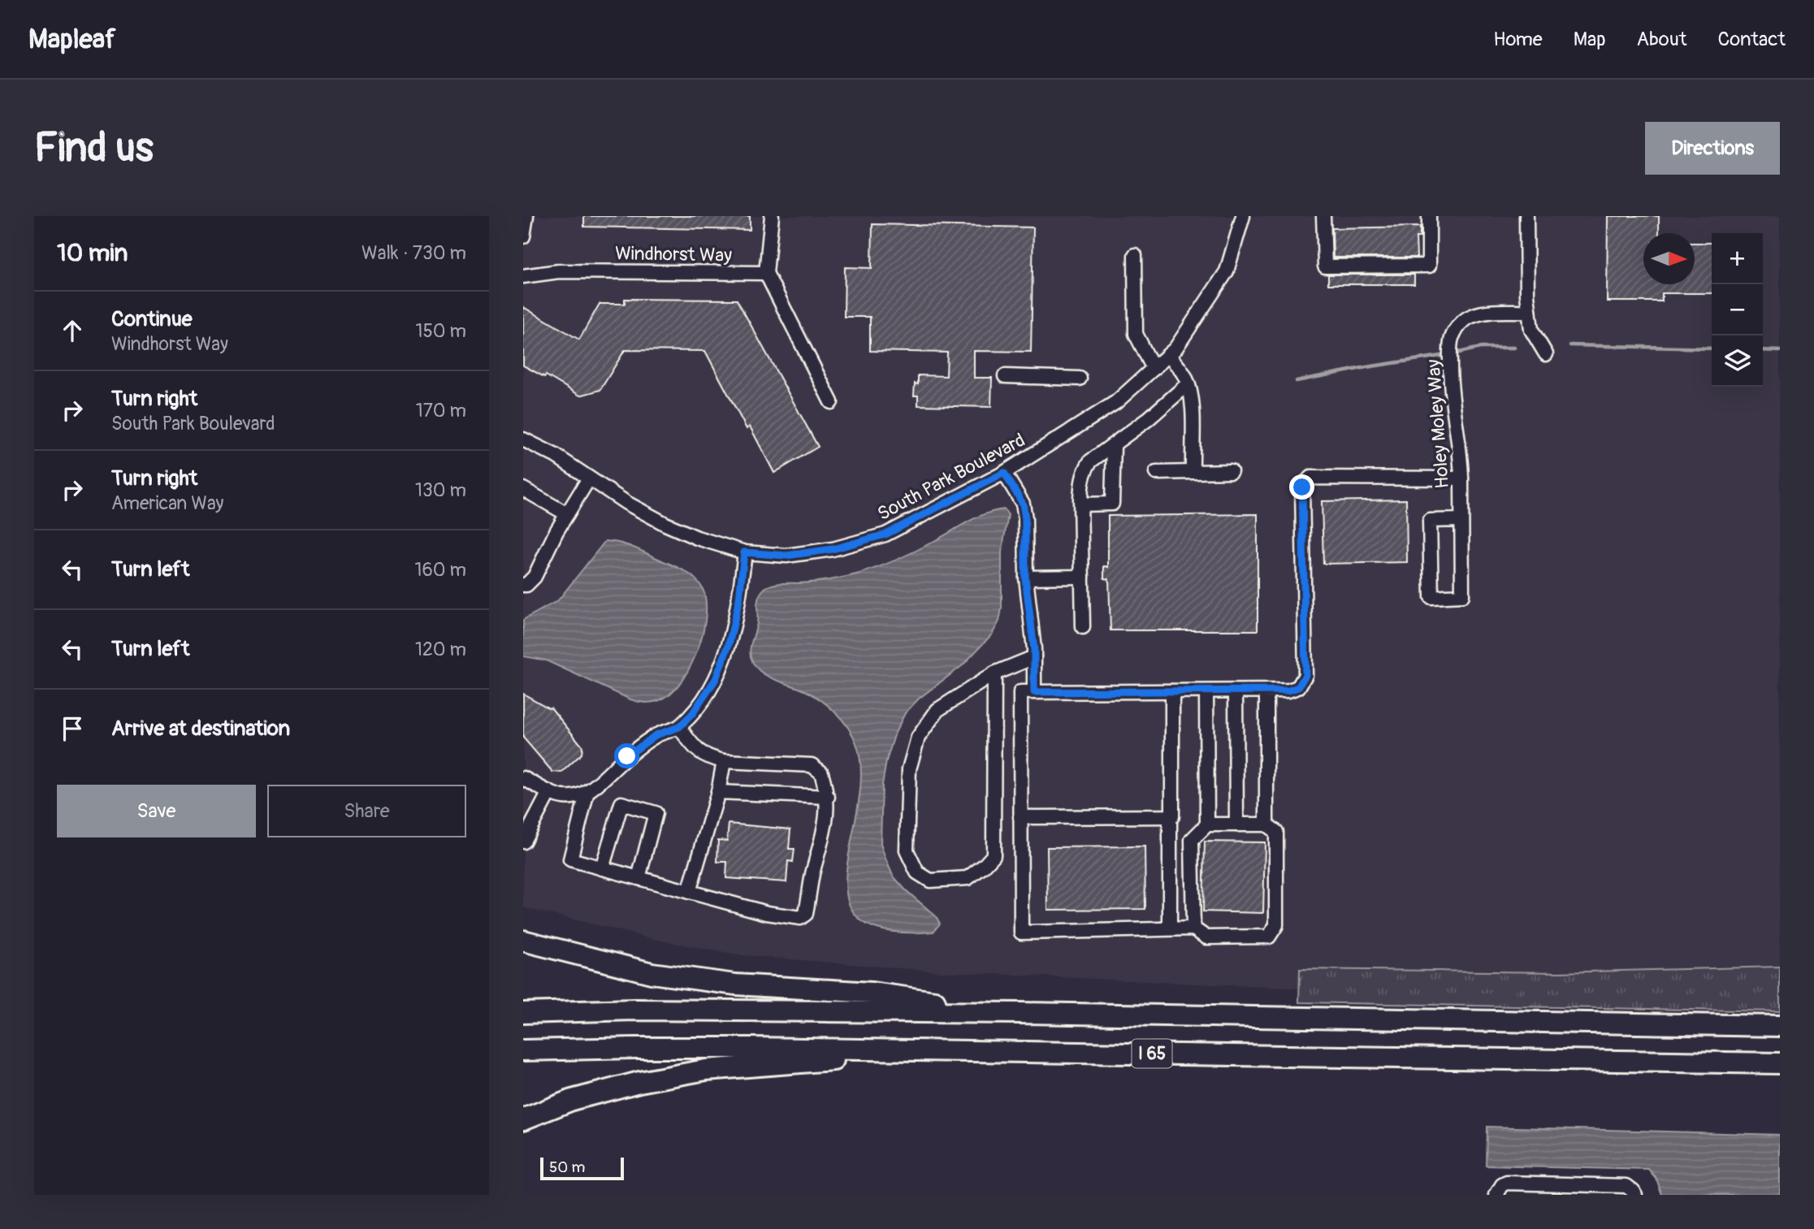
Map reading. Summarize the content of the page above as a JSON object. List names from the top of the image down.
{
  "streets": {
    "highway": ["I 65"],
    "street": ["Windhorst Way", "Holey Moley Way", "South Park Boulevard"]
  },
  "scale_bar": "50 m",
  "north": "right",
  "page": {
    "header": "Mapleaf",
    "nav": [
      "Home",
      "Map",
      "About",
      "Contact"
    ],
    "buttons": [
      "Directions",
      ["Save", "Share"]
    ],
    "title": "Find us",
    "heading": ["10 min", "Walk · 730 m"],
    "map_buttons": ["+", "−"],
    "list": [
      ["Continue", "Windhorst Way", "150 m"],
      ["Turn right", "South Park Boulevard", "170 m"],
      ["Turn right", "American Way", "130 m"],
      ["Turn left", "160 m"],
      ["Turn left", "120 m"],
      "Arrive at destination"
    ],
    "scale": "50 m"
  }
}
